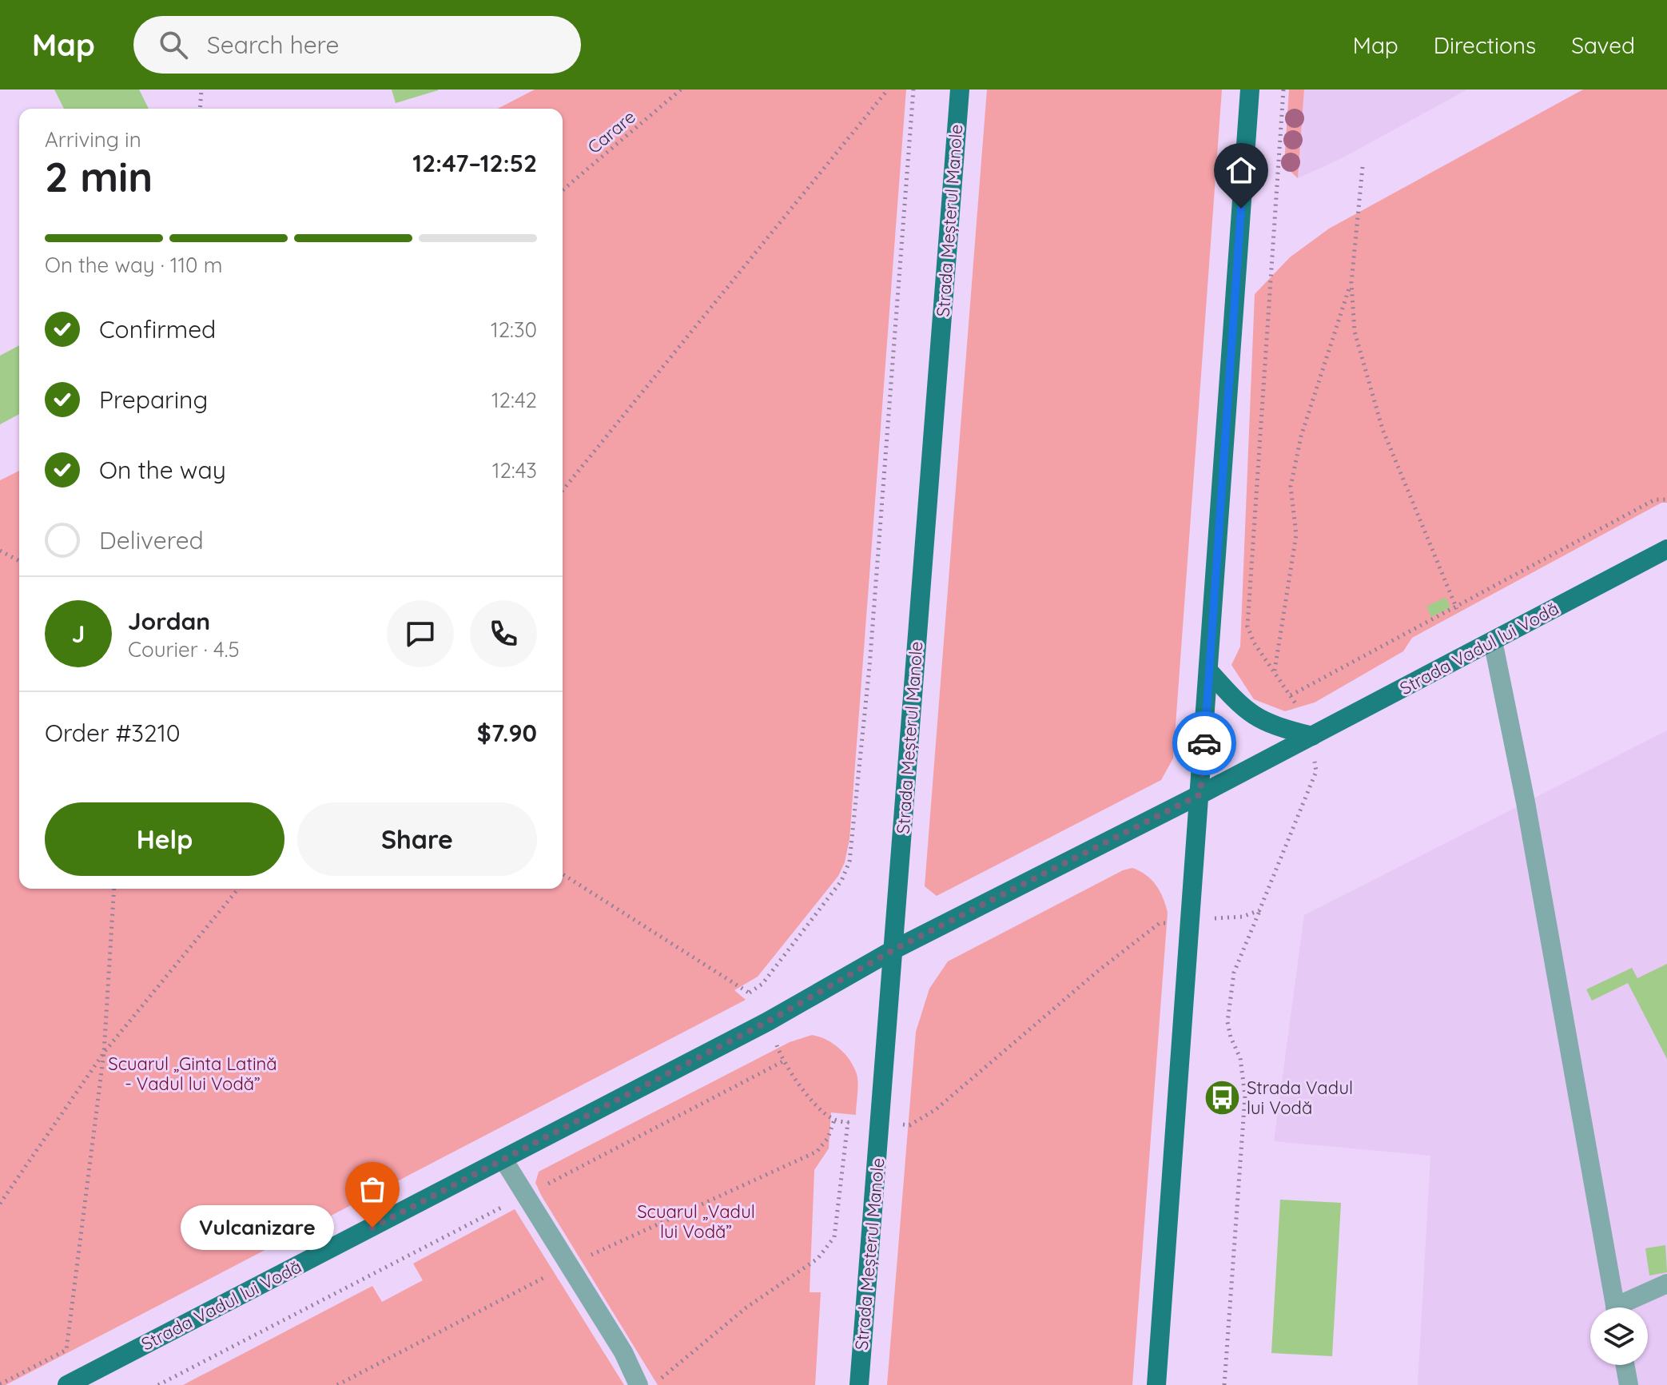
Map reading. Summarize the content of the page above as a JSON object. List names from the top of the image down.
{
  "streets": {
    "main road": ["Strada Meșterul Manole", "Strada Vadul lui Vodă"],
    "path": ["Carare"]
  },
  "crossings": [
    ["Strada Meșterul Manole", "Strada Vadul lui Vodă"]
  ],
  "parks": ["Scuarul „Ginta Latină - Vadul lui Vodă”", "Scuarul „Vadul lui Vodă”"],
  "places": {
    "bus stop": ["Strada Vadul lui Vodă"],
    "other": ["Vulcanizare"]
  },
  "page": {
    "header": "Map",
    "search": "Search here",
    "nav": ["Map", "Directions", "Saved"],
    "heading": ["2 min", "Arriving in", "12:47–12:52"],
    "panel": [
      "Jordan",
      "Courier · 4.5",
      "Order #3210",
      "$7.90"
    ],
    "bar": "On the way · 110 m",
    "list": [
      ["Confirmed", "12:30"],
      ["Preparing", "12:42"],
      ["On the way", "12:43"],
      "Delivered"
    ],
    "round": "J",
    "buttons": ["Help", "Share"],
    "bubble": "Vulcanizare"
  }
}
